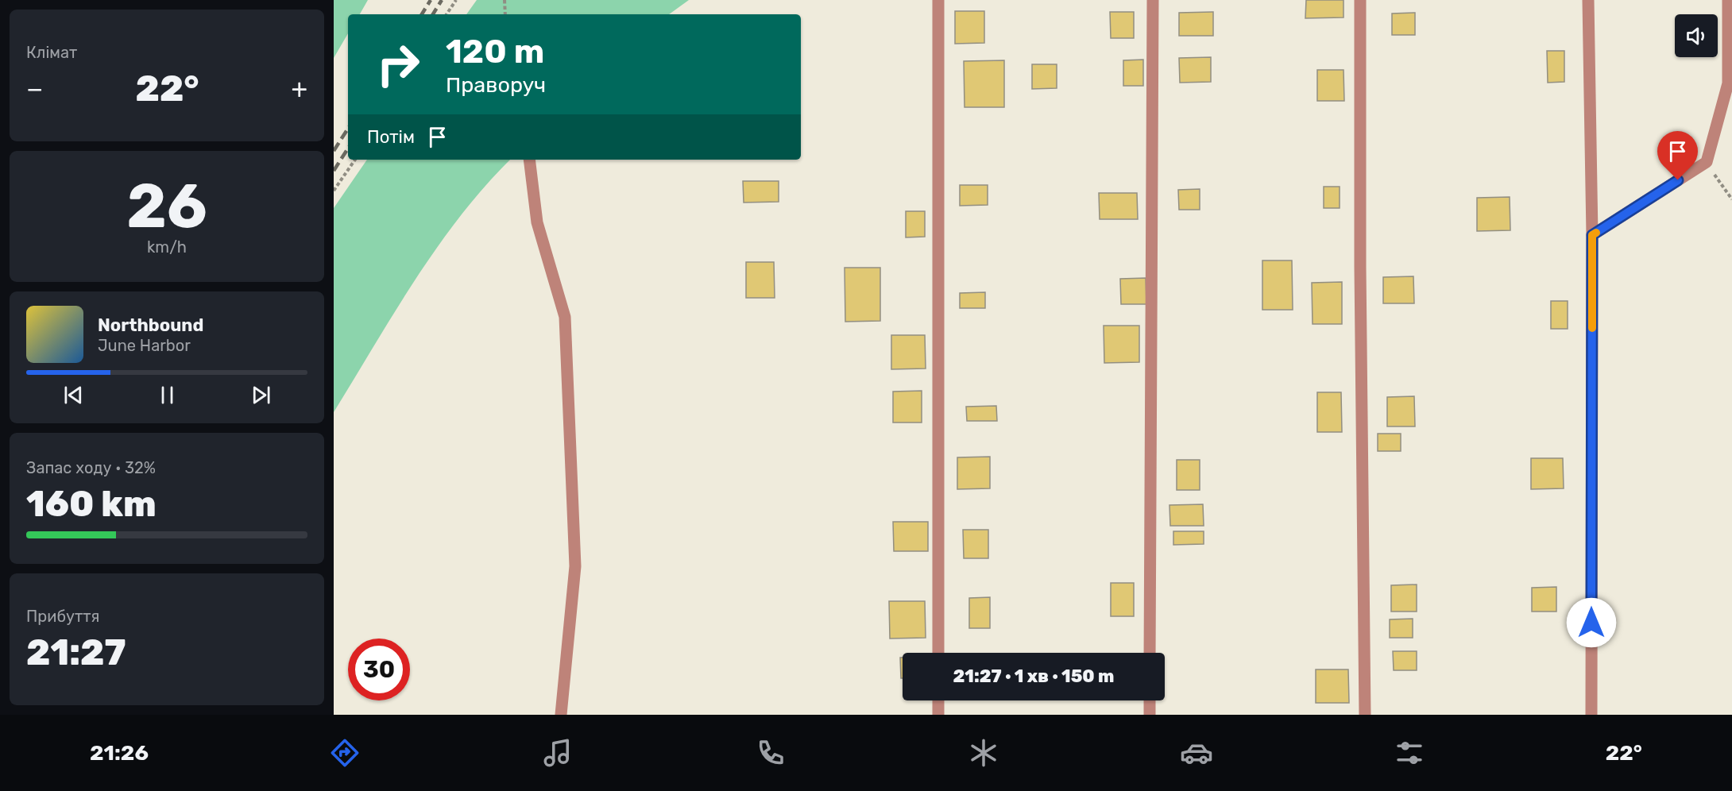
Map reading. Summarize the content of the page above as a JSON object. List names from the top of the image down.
{
  "page": {
    "tile": [
      "Клімат",
      ["26", "km/h"],
      ["Запас ходу · 32%", "160 km"],
      ["Прибуття", "21:27"]
    ],
    "turn": ["120 m", "Праворуч"],
    "heat": ["−", "22°", "+"],
    "then": "Потім",
    "song": ["Northbound", "June Harbor"],
    "limit": "30",
    "trip": "21:27 · 1 хв · 150 m",
    "tabs": ["21:26", "22°"]
  }
}
